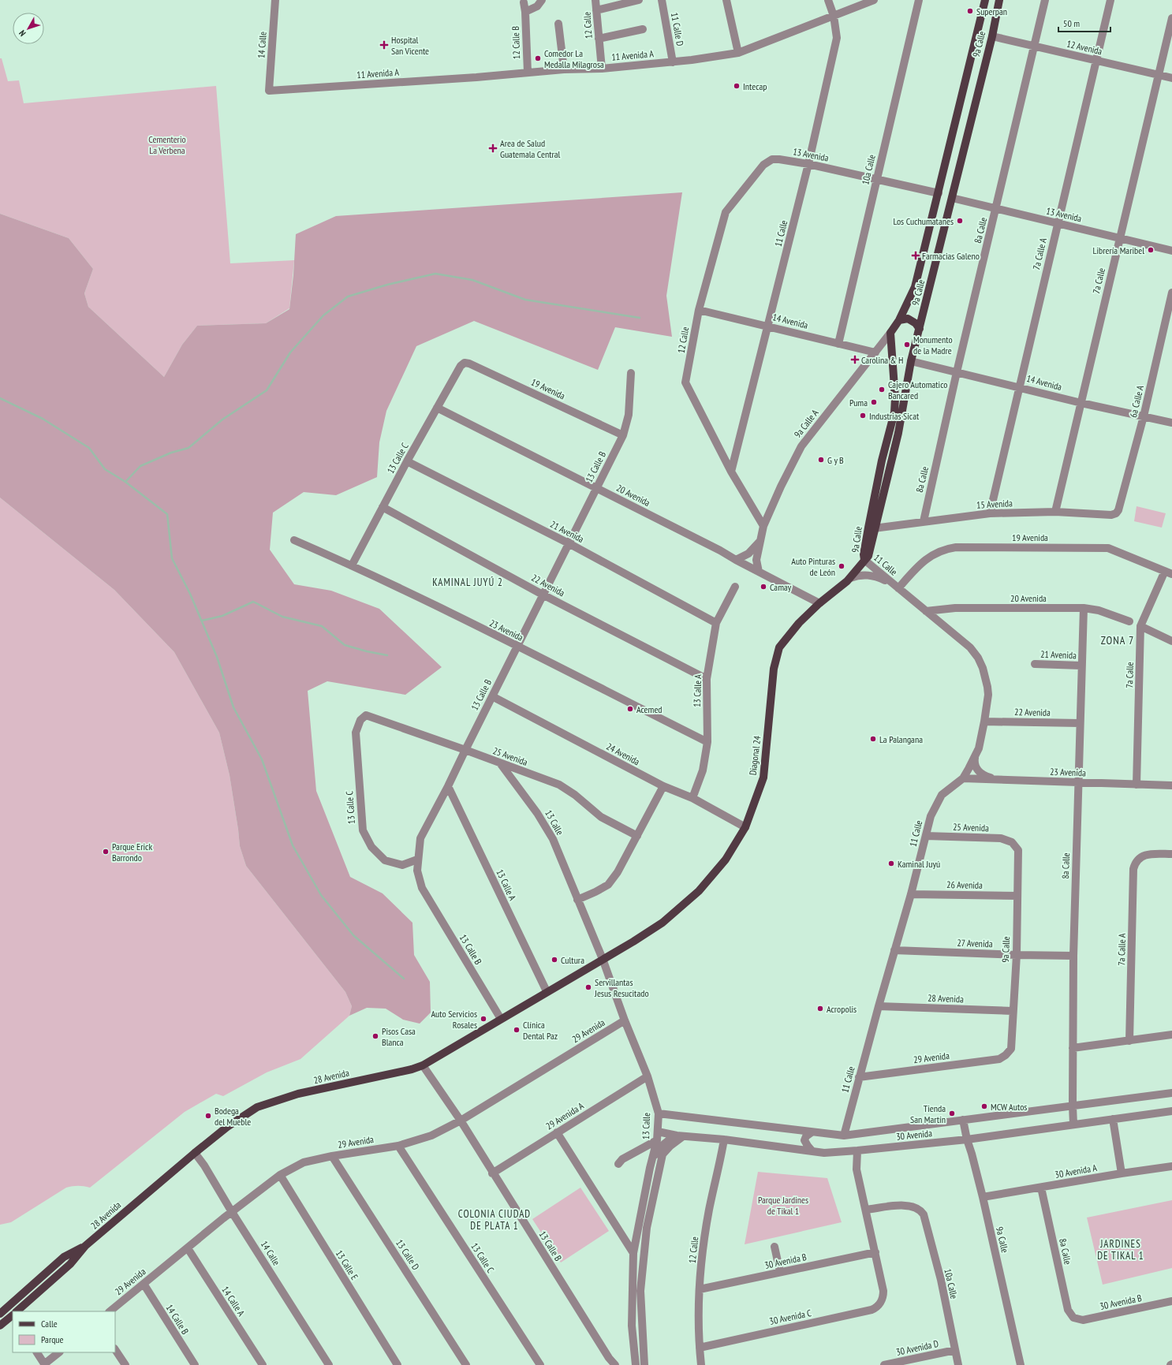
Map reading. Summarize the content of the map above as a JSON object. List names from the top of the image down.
{
  "streets": {
    "main road": ["9a Calle", "Diagonal 24", "28 Avenida"],
    "street": [
      "12 Calle",
      "11 Calle D",
      "12 Calle B",
      "14 Calle",
      "12 Avenida",
      "11 Avenida A",
      "13 Avenida",
      "10a Calle",
      "8a Calle",
      "11 Calle",
      "7a Calle A",
      "7a Calle",
      "14 Avenida",
      "19 Avenida",
      "6a Calle A",
      "9a Calle A",
      "13 Calle C",
      "13 Calle B",
      "20 Avenida",
      "15 Avenida",
      "21 Avenida",
      "22 Avenida",
      "23 Avenida",
      "13 Calle A",
      "24 Avenida",
      "25 Avenida",
      "13 Calle",
      "26 Avenida",
      "27 Avenida",
      "29 Avenida",
      "29 Avenida A",
      "30 Avenida",
      "30 Avenida A",
      "13 Calle D",
      "30 Avenida B",
      "13 Calle E",
      "14 Calle A",
      "30 Avenida C",
      "14 Calle B",
      "30 Avenida D"
    ]
  },
  "crossings": [
    ["12 Calle", "11 Avenida A"],
    ["12 Calle", "13 Avenida"],
    ["12 Calle", "11 Calle"],
    ["12 Calle", "14 Avenida"],
    ["12 Calle", "9a Calle A"],
    ["12 Calle", "30 Avenida"],
    ["12 Calle", "30 Avenida B"],
    ["12 Calle", "30 Avenida C"],
    ["11 Calle D", "11 Avenida A"],
    ["12 Calle B", "11 Avenida A"],
    ["9a Calle", "12 Avenida"],
    ["9a Calle", "13 Avenida"],
    ["9a Calle", "11 Calle"],
    ["9a Calle", "14 Avenida"],
    ["9a Calle", "9a Calle A"],
    ["9a Calle", "15 Avenida"],
    ["9a Calle", "Diagonal 24"],
    ["9a Calle", "25 Avenida"],
    ["9a Calle", "26 Avenida"],
    ["9a Calle", "27 Avenida"],
    ["9a Calle", "28 Avenida"],
    ["9a Calle", "29 Avenida"],
    ["9a Calle", "30 Avenida"],
    ["9a Calle", "30 Avenida A"],
    ["14 Calle", "11 Avenida A"],
    ["14 Calle", "28 Avenida"],
    ["14 Calle", "29 Avenida"],
    ["12 Avenida", "8a Calle"],
    ["12 Avenida", "7a Calle A"],
    ["12 Avenida", "7a Calle"],
    ["11 Avenida A", "11 Calle"],
    ["13 Avenida", "10a Calle"],
    ["13 Avenida", "8a Calle"],
    ["13 Avenida", "11 Calle"],
    ["13 Avenida", "7a Calle A"],
    ["13 Avenida", "7a Calle"],
    ["10a Calle", "14 Avenida"],
    ["10a Calle", "30 Avenida D"],
    ["8a Calle", "14 Avenida"],
    ["8a Calle", "20 Avenida"],
    ["8a Calle", "15 Avenida"],
    ["8a Calle", "21 Avenida"],
    ["8a Calle", "22 Avenida"],
    ["8a Calle", "23 Avenida"],
    ["8a Calle", "27 Avenida"],
    ["8a Calle", "30 Avenida"],
    ["8a Calle", "30 Avenida A"],
    ["8a Calle", "30 Avenida B"],
    ["11 Calle", "14 Avenida"],
    ["11 Calle", "19 Avenida"],
    ["11 Calle", "20 Avenida"],
    ["11 Calle", "22 Avenida"],
    ["11 Calle", "23 Avenida"],
    ["11 Calle", "Diagonal 24"],
    ["11 Calle", "25 Avenida"],
    ["11 Calle", "26 Avenida"],
    ["11 Calle", "27 Avenida"],
    ["11 Calle", "28 Avenida"],
    ["11 Calle", "29 Avenida"],
    ["11 Calle", "30 Avenida"],
    ["7a Calle A", "14 Avenida"],
    ["7a Calle A", "15 Avenida"],
    ["7a Calle", "14 Avenida"],
    ["7a Calle", "19 Avenida"],
    ["7a Calle", "15 Avenida"],
    ["7a Calle", "23 Avenida"],
    ["14 Avenida", "6a Calle A"],
    ["14 Avenida", "9a Calle A"],
    ["19 Avenida", "13 Calle C"],
    ["19 Avenida", "13 Calle B"],
    ["6a Calle A", "15 Avenida"],
    ["9a Calle A", "20 Avenida"],
    ["13 Calle C", "13 Calle B"],
    ["13 Calle C", "20 Avenida"],
    ["13 Calle C", "21 Avenida"],
    ["13 Calle C", "22 Avenida"],
    ["13 Calle C", "23 Avenida"],
    ["13 Calle C", "25 Avenida"],
    ["13 Calle C", "29 Avenida"],
    ["13 Calle B", "20 Avenida"],
    ["13 Calle B", "21 Avenida"],
    ["13 Calle B", "22 Avenida"],
    ["13 Calle B", "23 Avenida"],
    ["13 Calle B", "13 Calle A"],
    ["13 Calle B", "24 Avenida"],
    ["13 Calle B", "25 Avenida"],
    ["13 Calle B", "28 Avenida"],
    ["13 Calle B", "29 Avenida"],
    ["13 Calle B", "29 Avenida A"],
    ["20 Avenida", "Diagonal 24"],
    ["21 Avenida", "13 Calle A"],
    ["22 Avenida", "13 Calle A"],
    ["23 Avenida", "13 Calle A"],
    ["13 Calle A", "24 Avenida"],
    ["13 Calle A", "28 Avenida"],
    ["24 Avenida", "Diagonal 24"],
    ["Diagonal 24", "13 Calle"],
    ["Diagonal 24", "28 Avenida"],
    ["25 Avenida", "13 Calle"],
    ["13 Calle", "28 Avenida"],
    ["13 Calle", "29 Avenida"],
    ["13 Calle", "29 Avenida A"],
    ["13 Calle", "30 Avenida"],
    ["29 Avenida", "13 Calle D"],
    ["29 Avenida", "13 Calle E"],
    ["29 Avenida", "14 Calle A"],
    ["29 Avenida", "14 Calle B"],
    ["30 Avenida B", "30 Avenida C"]
  ],
  "districts": [
    "KAMINAL JUYÚ 2",
    "ZONA 7",
    "COLONIA CIUDAD DE PLATA 1",
    "JARDINES DE TIKAL 1"
  ],
  "parks": ["Cementerio La Verbena", "Parque Jardines de Tikal 1"],
  "places": {
    "other": [
      "Superpan",
      "Comedor La Medalla Milagrosa",
      "Intecap",
      "Los Cuchumatanes",
      "Librería Maribel",
      "Monumento de la Madre",
      "Cajero Automatico Bancared",
      "Puma",
      "Industrias Sicat",
      "G y B",
      "Auto Pinturas de León",
      "Camay",
      "Acemed",
      "La Palangana",
      "Parque Erick Barrondo",
      "Kaminal Juyú",
      "Cultura",
      "Servillantas Jesus Resucitado",
      "Acropolis",
      "Auto Servicios Rosales",
      "Clínica Dental Paz",
      "Pisos Casa Blanca",
      "MCW Autos",
      "Tienda San Martín",
      "Bodega del Mueble"
    ],
    "health": [
      "Hospital San Vicente",
      "Area de Salud Guatemala Central",
      "Farmacias Galeno",
      "Carolina & H"
    ]
  },
  "legend": ["Calle", "Parque"],
  "scale_bar": "50 m",
  "north": "bottom left"
}
